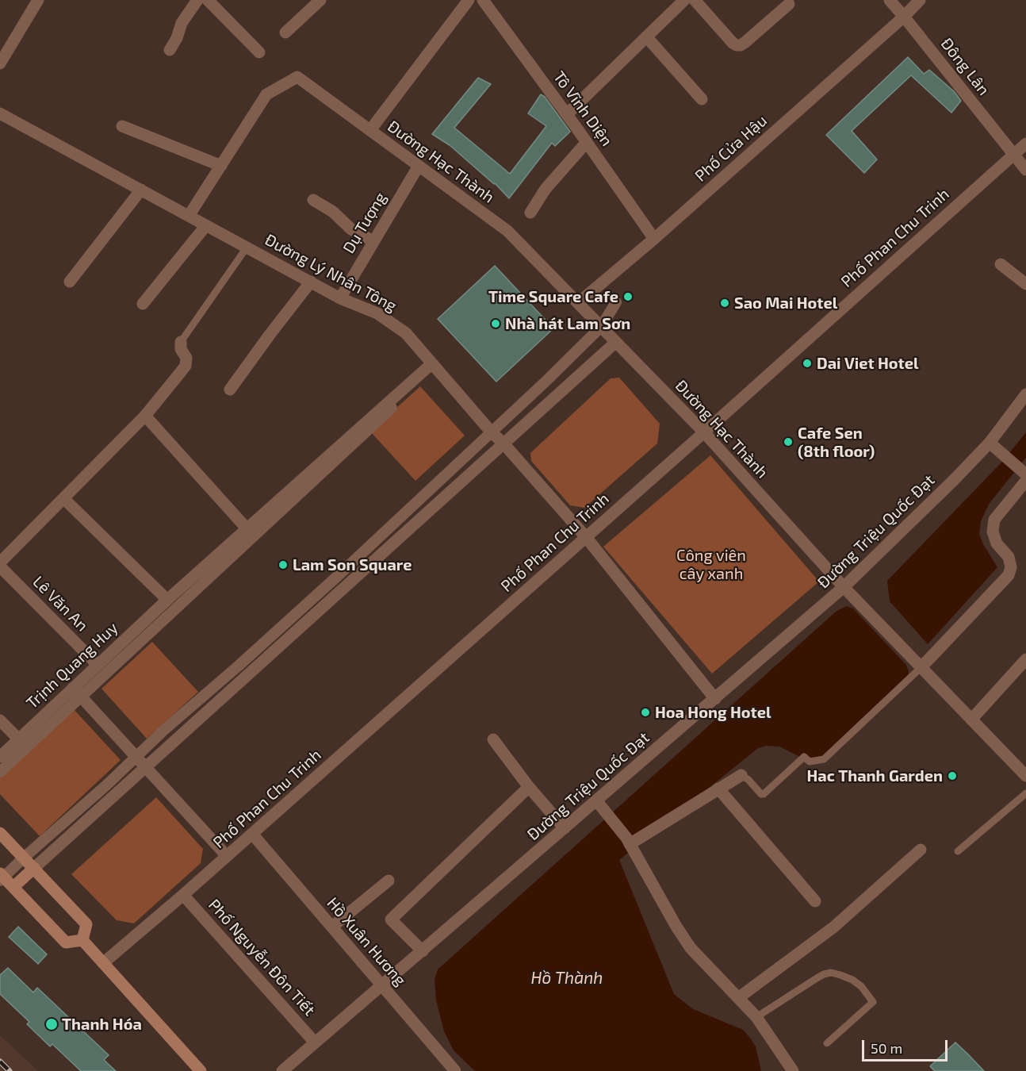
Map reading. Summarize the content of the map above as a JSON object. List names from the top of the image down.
{
  "streets": {
    "street": [
      "Đông Lân",
      "Tô Vĩnh Diện",
      "Phố Cửa Hậu",
      "Đường Hạc Thành",
      "Dụ Tượng",
      "Phố Phan Chu Trinh",
      "Đường Lý Nhân Tông",
      "Đường Triệu Quốc Đạt",
      "Lê Văn An",
      "Trịnh Quang Huy",
      "Hồ Xuân Hương",
      "Phố Nguyễn Đôn Tiết"
    ]
  },
  "crossings": [
    ["Đông Lân", "Phố Cửa Hậu"],
    ["Đông Lân", "Phố Phan Chu Trinh"],
    ["Tô Vĩnh Diện", "Phố Cửa Hậu"],
    ["Phố Cửa Hậu", "Đường Hạc Thành"],
    ["Đường Hạc Thành", "Dụ Tượng"],
    ["Đường Hạc Thành", "Phố Phan Chu Trinh"],
    ["Đường Hạc Thành", "Đường Triệu Quốc Đạt"],
    ["Dụ Tượng", "Đường Lý Nhân Tông"],
    ["Phố Phan Chu Trinh", "Đường Lý Nhân Tông"],
    ["Phố Phan Chu Trinh", "Hồ Xuân Hương"],
    ["Phố Phan Chu Trinh", "Phố Nguyễn Đôn Tiết"],
    ["Đường Lý Nhân Tông", "Đường Triệu Quốc Đạt"],
    ["Đường Lý Nhân Tông", "Trịnh Quang Huy"],
    ["Đường Triệu Quốc Đạt", "Hồ Xuân Hương"],
    ["Đường Triệu Quốc Đạt", "Phố Nguyễn Đôn Tiết"],
    ["Lê Văn An", "Trịnh Quang Huy"]
  ],
  "water": ["Hồ Thành"],
  "parks": ["Công viên cây xanh"],
  "places": [
    "Time Square Cafe",
    "Sao Mai Hotel",
    "Nhà hát Lam Sơn",
    "Dai Viet Hotel",
    "Cafe Sen (8th floor)",
    "Lam Son Square",
    "Hoa Hong Hotel",
    "Hac Thanh Garden",
    "Thanh Hóa"
  ],
  "scale_bar": "50 m"
}
